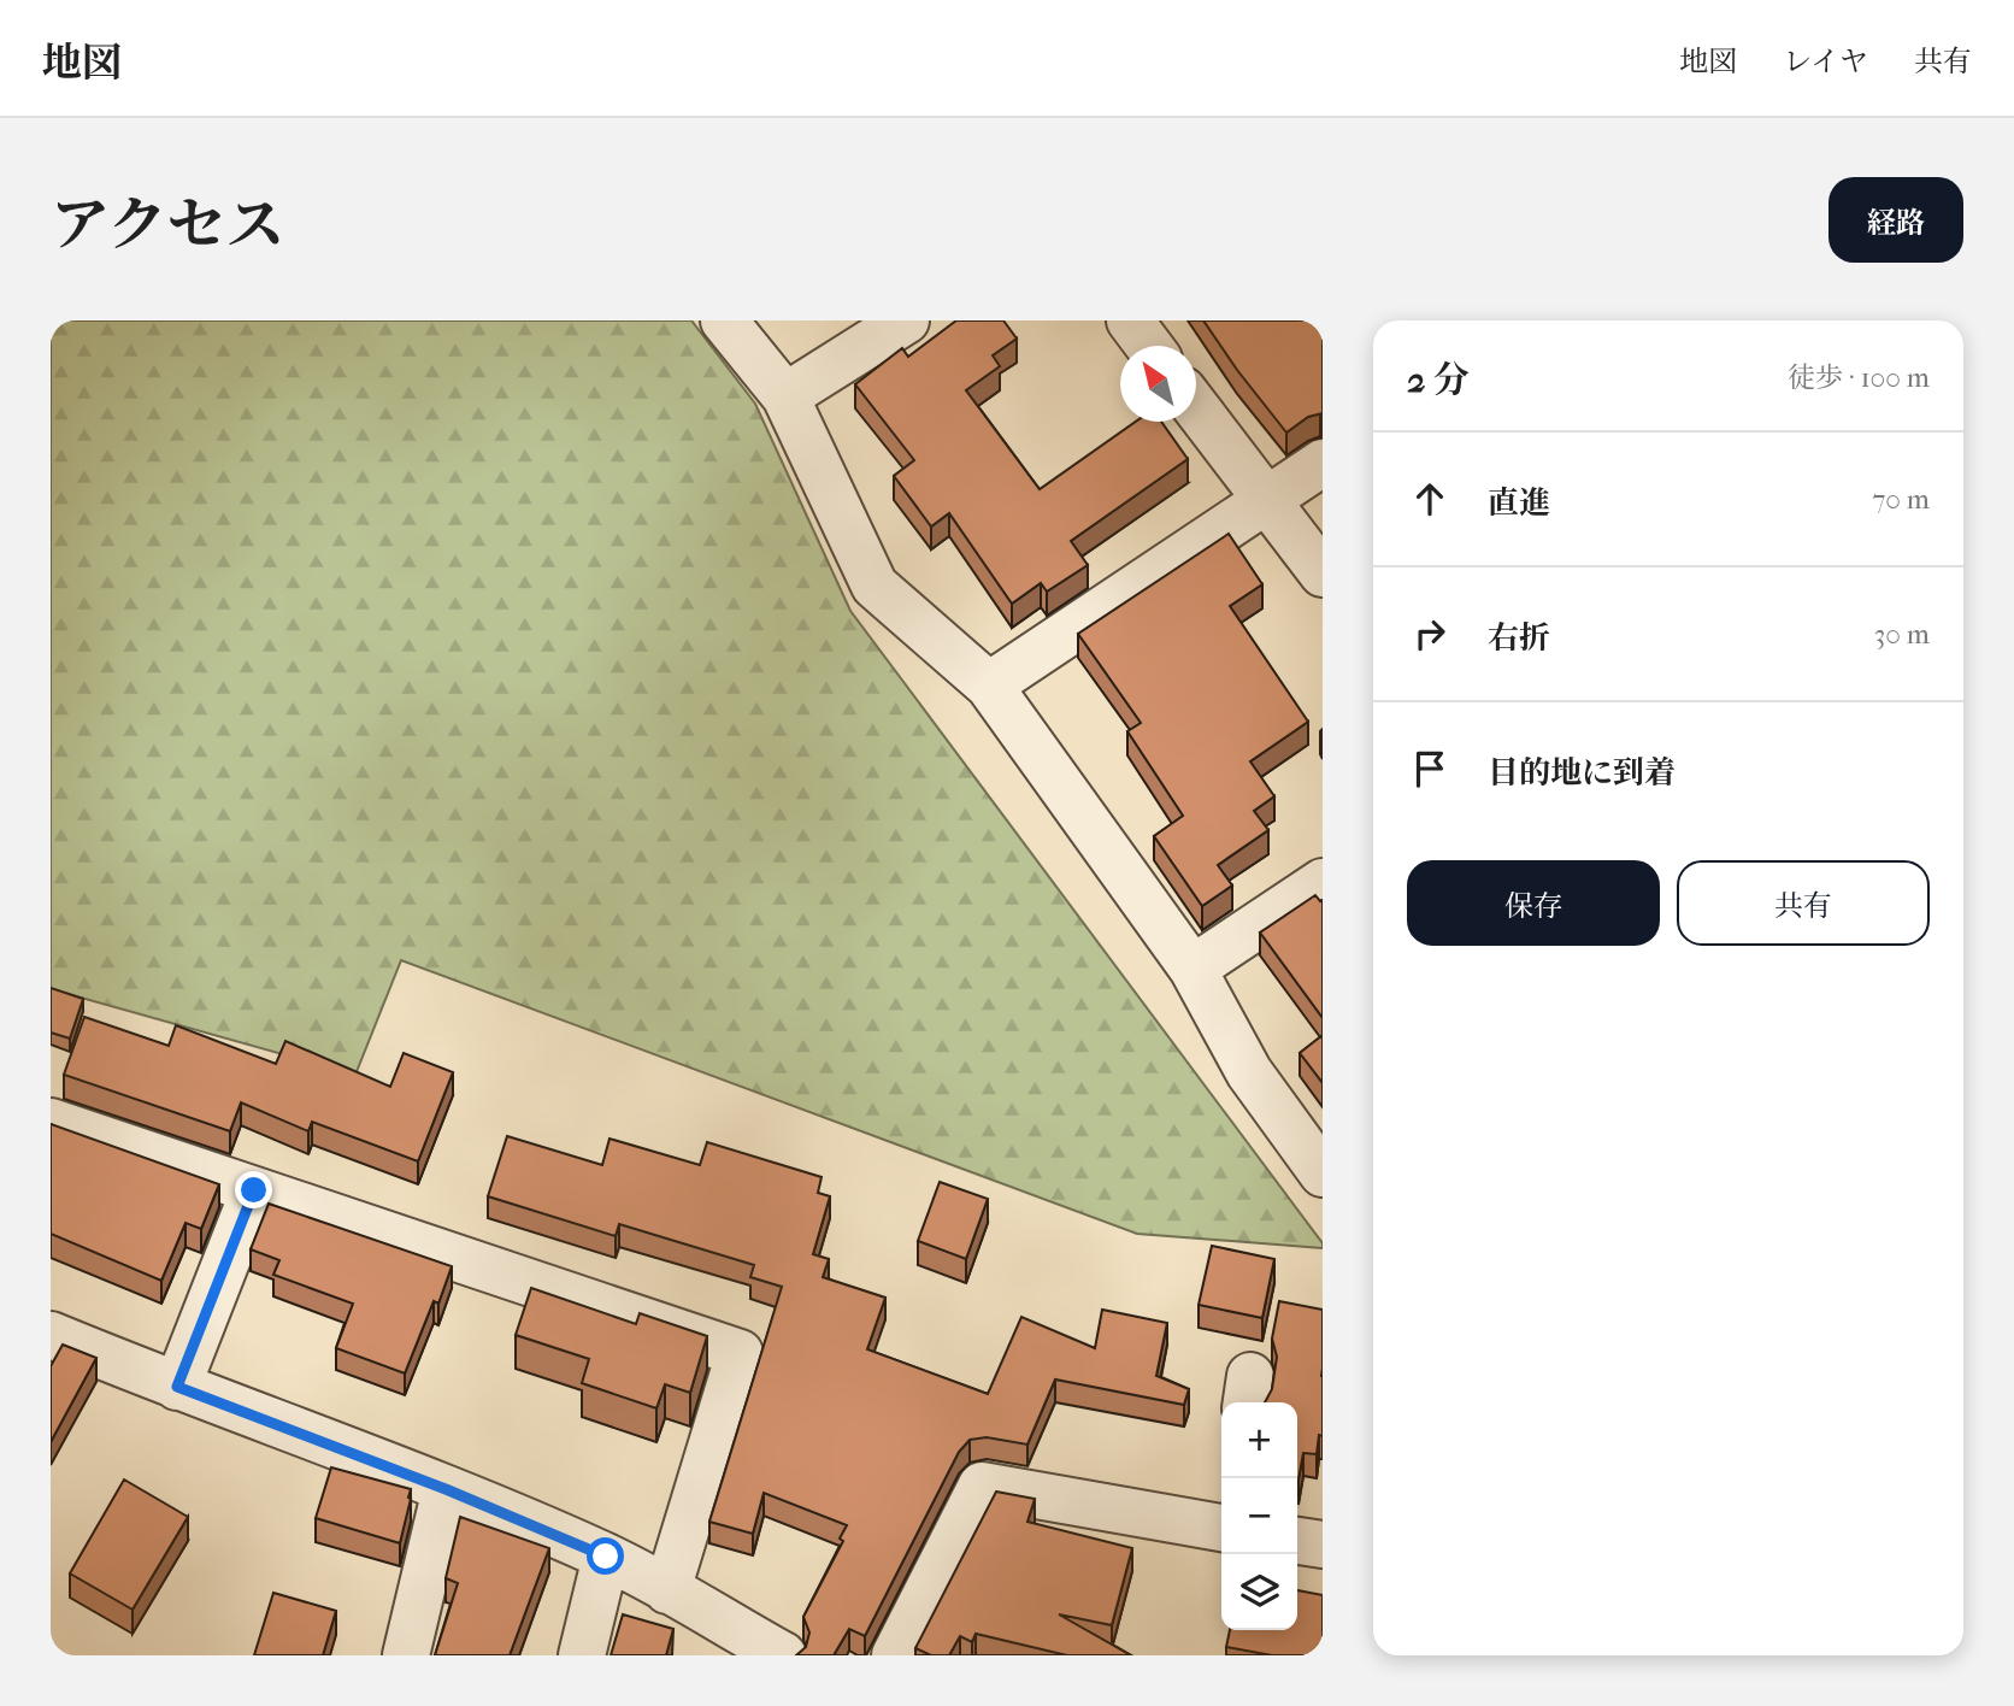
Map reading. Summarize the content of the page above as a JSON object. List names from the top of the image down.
{
  "north": "top left",
  "page": {
    "header": "地図",
    "nav": ["地図", "レイヤ", "共有"],
    "title": "アクセス",
    "buttons": [
      "経路",
      ["保存", "共有"]
    ],
    "heading": ["2 分", "徒歩 · 100 m"],
    "list": [
      ["直進", "70 m"],
      ["右折", "30 m"],
      "目的地に到着"
    ],
    "map_buttons": ["+", "−"]
  }
}
